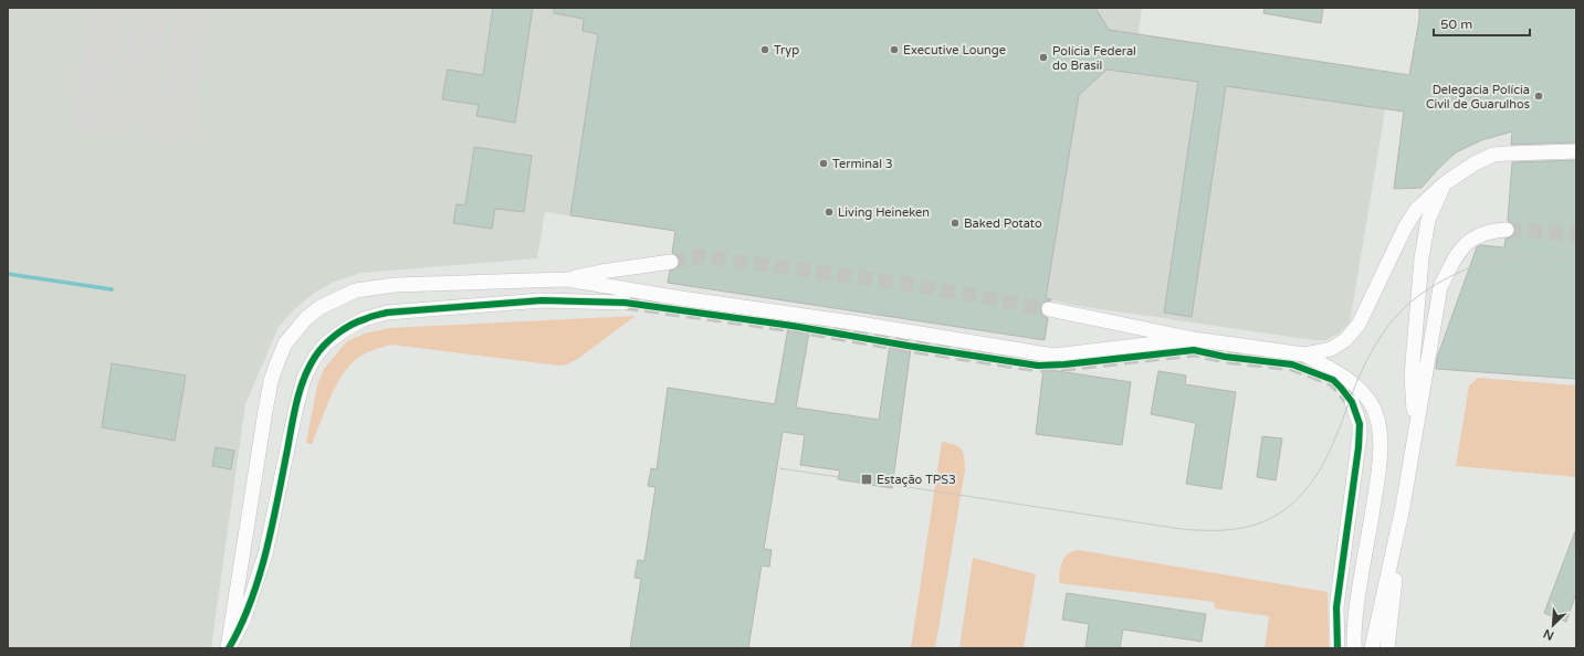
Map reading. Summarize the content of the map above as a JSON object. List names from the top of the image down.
{
  "places": {
    "other": [
      "Tryp",
      "Executive Lounge",
      "Polícia Federal do Brasil",
      "Delegacia Polícia Civil de Guarulhos",
      "Terminal 3",
      "Living Heineken",
      "Baked Potato"
    ],
    "transit": ["Estação TPS3"]
  },
  "scale_bar": "50 m",
  "north": "bottom left"
}
